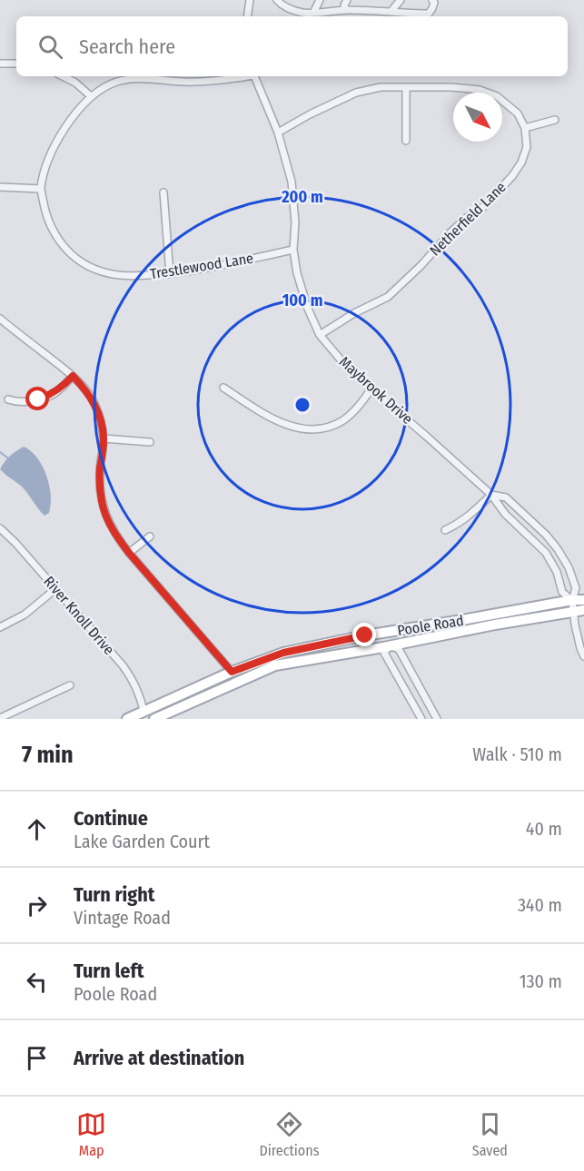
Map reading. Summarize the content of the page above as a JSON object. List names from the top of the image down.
{
  "streets": {
    "main road": ["Poole Road"],
    "street": [
      "Netherfield Lane",
      "Trestlewood Lane",
      "Maybrook Drive",
      "River Knoll Drive"
    ]
  },
  "crossings": [
    ["Netherfield Lane", "Maybrook Drive"],
    ["Trestlewood Lane", "Maybrook Drive"],
    ["Maybrook Drive", "Poole Road"],
    ["River Knoll Drive", "Poole Road"]
  ],
  "north": "bottom right",
  "page": {
    "search": "Search here",
    "heading": ["7 min", "Walk · 510 m"],
    "list": [
      ["Continue", "Lake Garden Court", "40 m"],
      ["Turn right", "Vintage Road", "340 m"],
      ["Turn left", "Poole Road", "130 m"],
      "Arrive at destination"
    ],
    "nav": ["Map", "Directions", "Saved"]
  },
  "rings": ["200 m", "100 m"]
}
